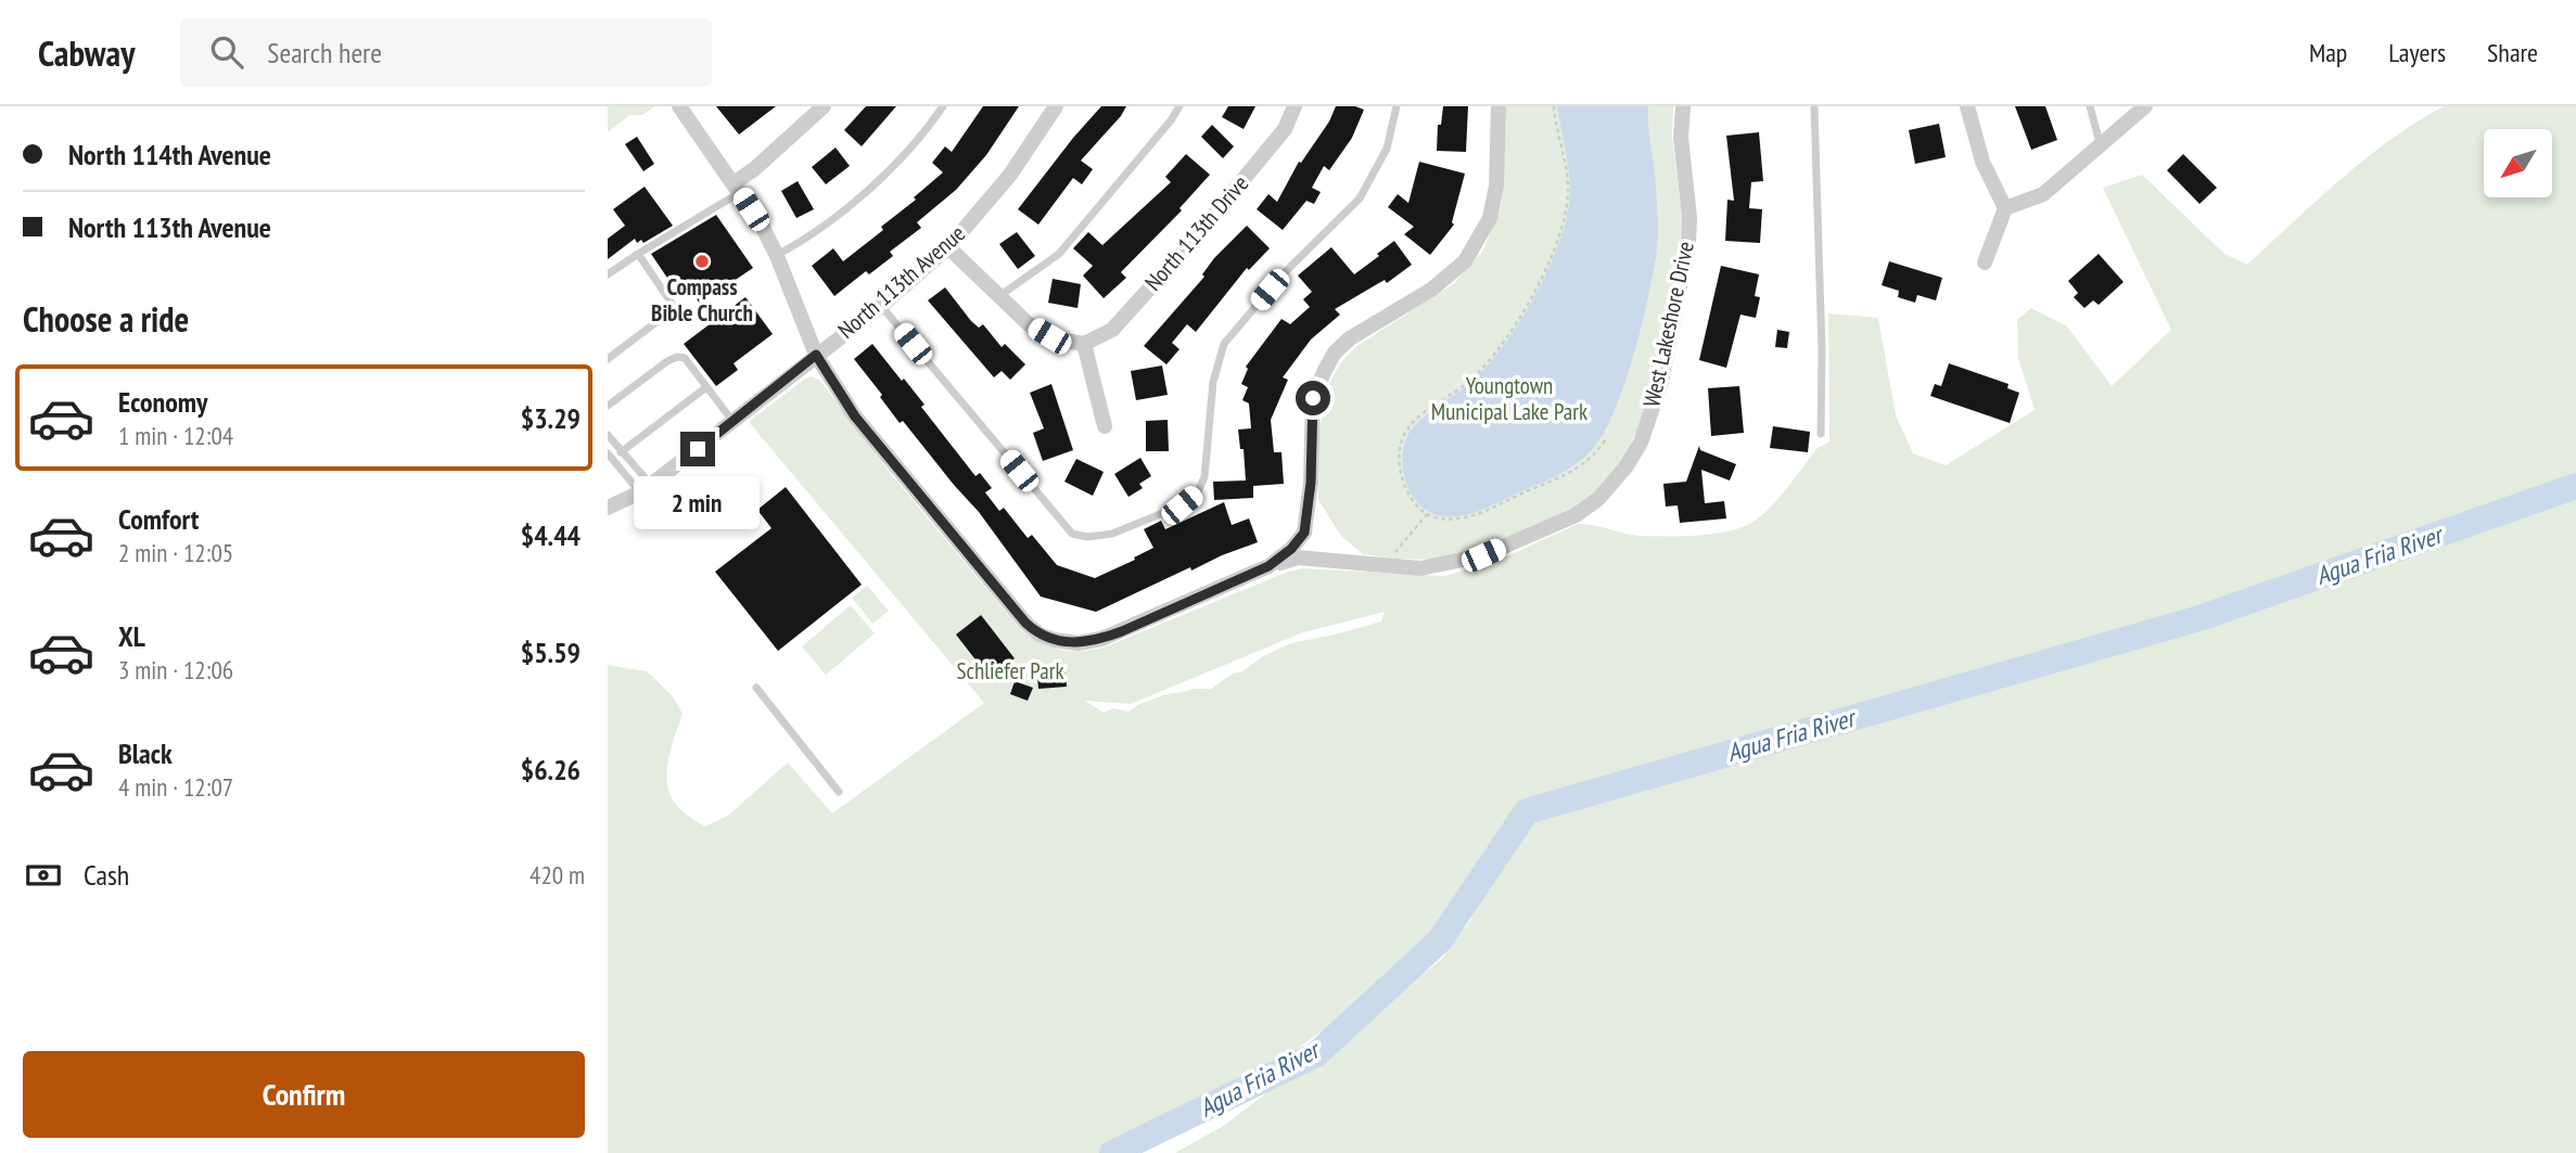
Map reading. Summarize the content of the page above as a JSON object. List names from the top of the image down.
{
  "streets": {
    "street": ["North 113th Drive", "North 113th Avenue", "West Lakeshore Drive"]
  },
  "water": ["Agua Fria River"],
  "parks": ["Youngtown Municipal Lake Park", "Schliefer Park"],
  "places": ["Compass Bible Church"],
  "north": "bottom left",
  "page": {
    "header": "Cabway",
    "search": "Search here",
    "nav": ["Map", "Layers", "Share"],
    "banner": ["North 114th Avenue", "North 113th Avenue"],
    "heading": "Choose a ride",
    "list": [
      {
        "name": "Economy",
        "note": "1 min · 12:04",
        "value": "$3.29"
      },
      {
        "name": "Comfort",
        "note": "2 min · 12:05",
        "value": "$4.44"
      },
      {
        "name": "XL",
        "note": "3 min · 12:06",
        "value": "$5.59"
      },
      {
        "name": "Black",
        "note": "4 min · 12:07",
        "value": "$6.26"
      }
    ],
    "bubble": "2 min",
    "pay": ["Cash", "420 m"],
    "buttons": "Confirm"
  }
}
